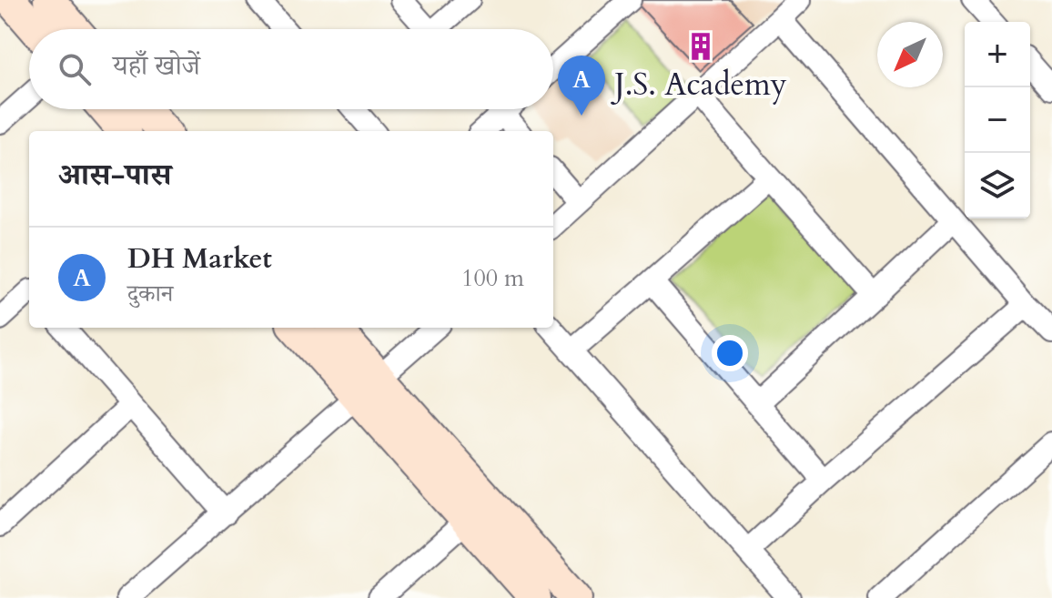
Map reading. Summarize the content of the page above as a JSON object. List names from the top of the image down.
{
  "places": {
    "building": ["J.S. Academy"]
  },
  "north": "bottom left",
  "page": {
    "map_buttons": ["+", "−"],
    "search": "यहाँ खोजें",
    "pins": "A",
    "heading": "आस-पास",
    "list": [
      {
        "mark": "A",
        "name": "DH Market",
        "note": "दुकान",
        "value": "100 m"
      }
    ]
  }
}
